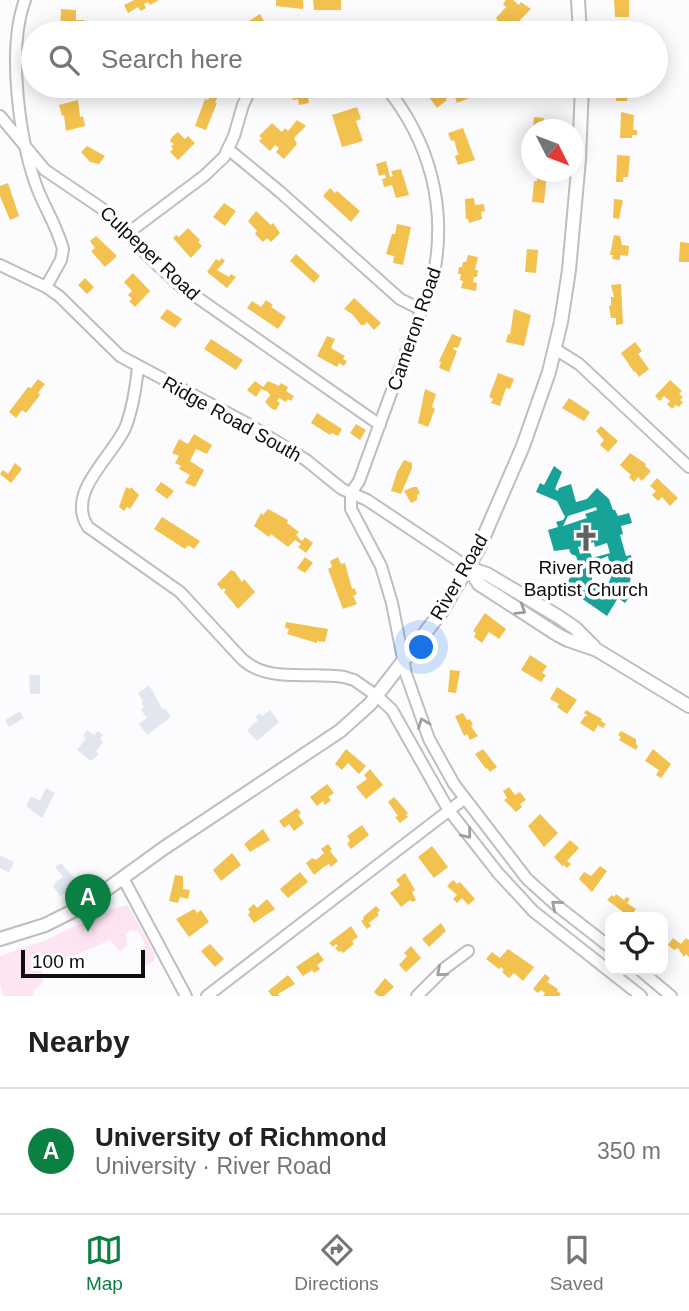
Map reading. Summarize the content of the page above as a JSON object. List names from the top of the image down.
{
  "streets": {
    "main road": ["River Road"],
    "street": ["Culpeper Road", "Cameron Road", "Ridge Road South"]
  },
  "crossings": [
    ["Culpeper Road", "Cameron Road"],
    ["Cameron Road", "Ridge Road South"],
    ["Ridge Road South", "River Road"]
  ],
  "places": {
    "church": ["River Road Baptist Church"]
  },
  "scale_bar": "100 m",
  "north": "bottom right",
  "page": {
    "search": "Search here",
    "pins": "A",
    "scale": "100 m",
    "heading": "Nearby",
    "list": [
      {
        "mark": "A",
        "name": "University of Richmond",
        "note": "University · River Road",
        "value": "350 m"
      }
    ],
    "nav": ["Map", "Directions", "Saved"]
  }
}
